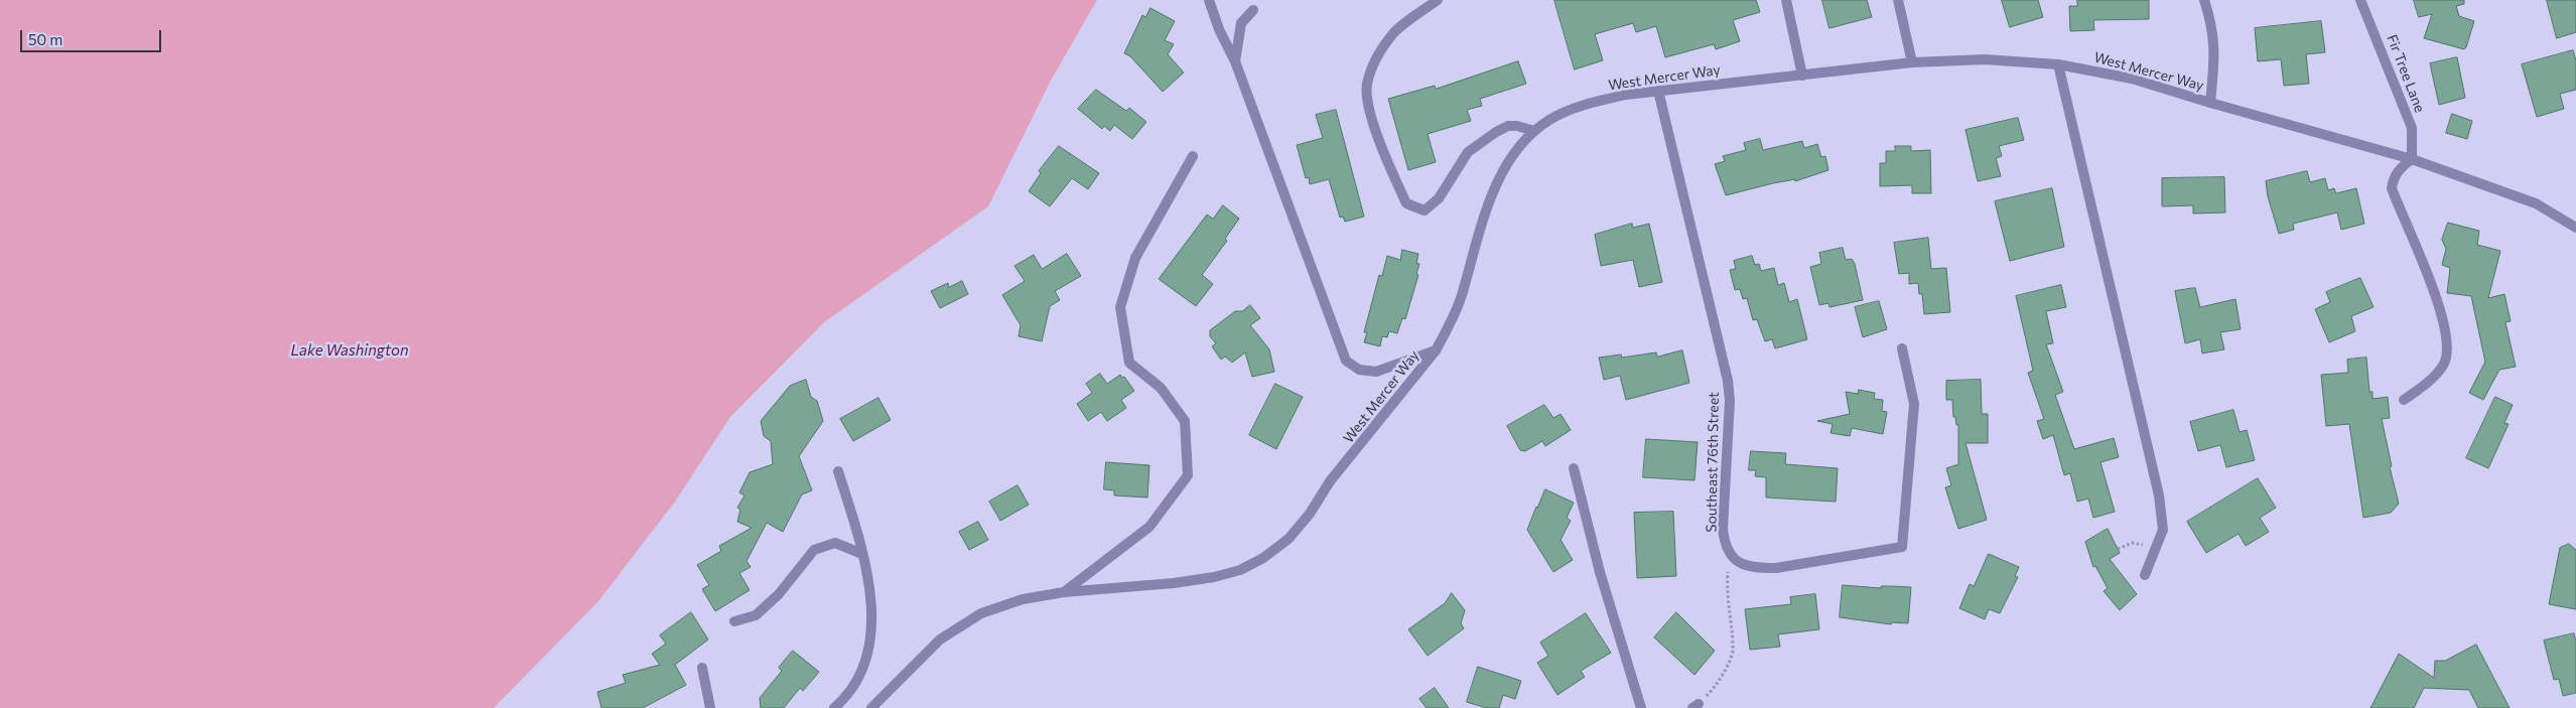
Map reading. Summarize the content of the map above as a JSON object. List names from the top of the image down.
{
  "streets": {
    "street": ["West Mercer Way", "Fir Tree Lane", "Southeast 76th Street"]
  },
  "crossings": [
    ["West Mercer Way", "Fir Tree Lane"],
    ["West Mercer Way", "Southeast 76th Street"]
  ],
  "water": ["Lake Washington"],
  "scale_bar": "50 m"
}
